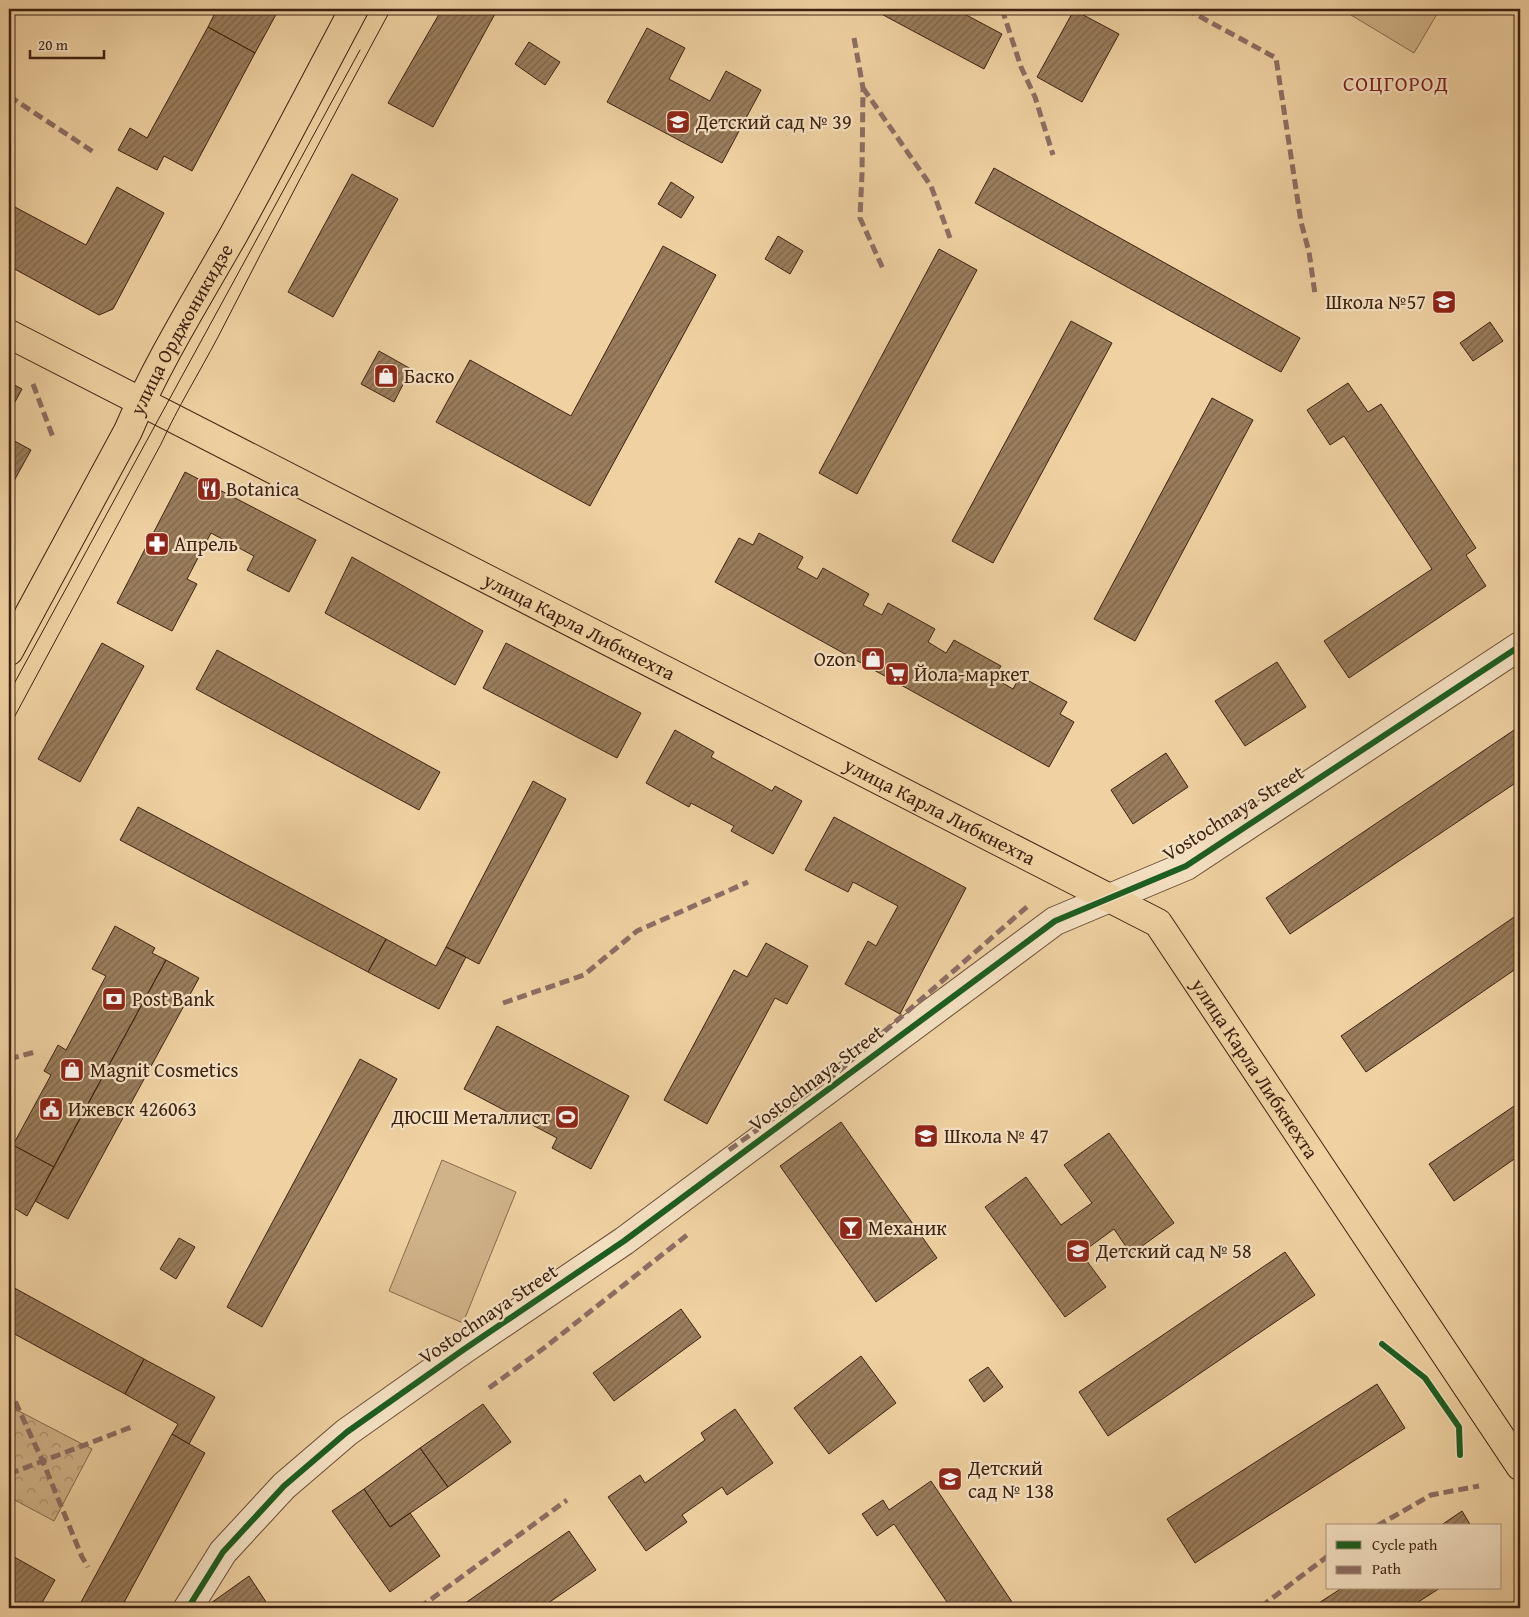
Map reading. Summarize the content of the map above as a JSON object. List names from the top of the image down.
{
  "streets": {
    "main road": ["улица Орджоникидзе", "улица Карла Либкнехта"],
    "street": ["Vostochnaya Street"]
  },
  "crossings": [
    ["улица Орджоникидзе", "улица Карла Либкнехта"],
    ["улица Карла Либкнехта", "Vostochnaya Street"]
  ],
  "districts": ["СОЦГОРОД"],
  "places": {
    "school or university": [
      "Детский сад № 39",
      "Школа №57",
      "Школа № 47",
      "Детский сад № 58",
      "Детский сад № 138"
    ],
    "shop": ["Баско", "Ozon", "Magnit Cosmetics"],
    "restaurant": ["Botanica"],
    "pharmacy": ["Апрель"],
    "supermarket": ["Йола-маркет"],
    "bank": ["Post Bank"],
    "public building": ["Ижевск 426063"],
    "sports": ["ДЮСШ Металлист"],
    "bar": ["Механик"]
  },
  "legend": ["Cycle path", "Path"],
  "scale_bar": "20 m"
}
